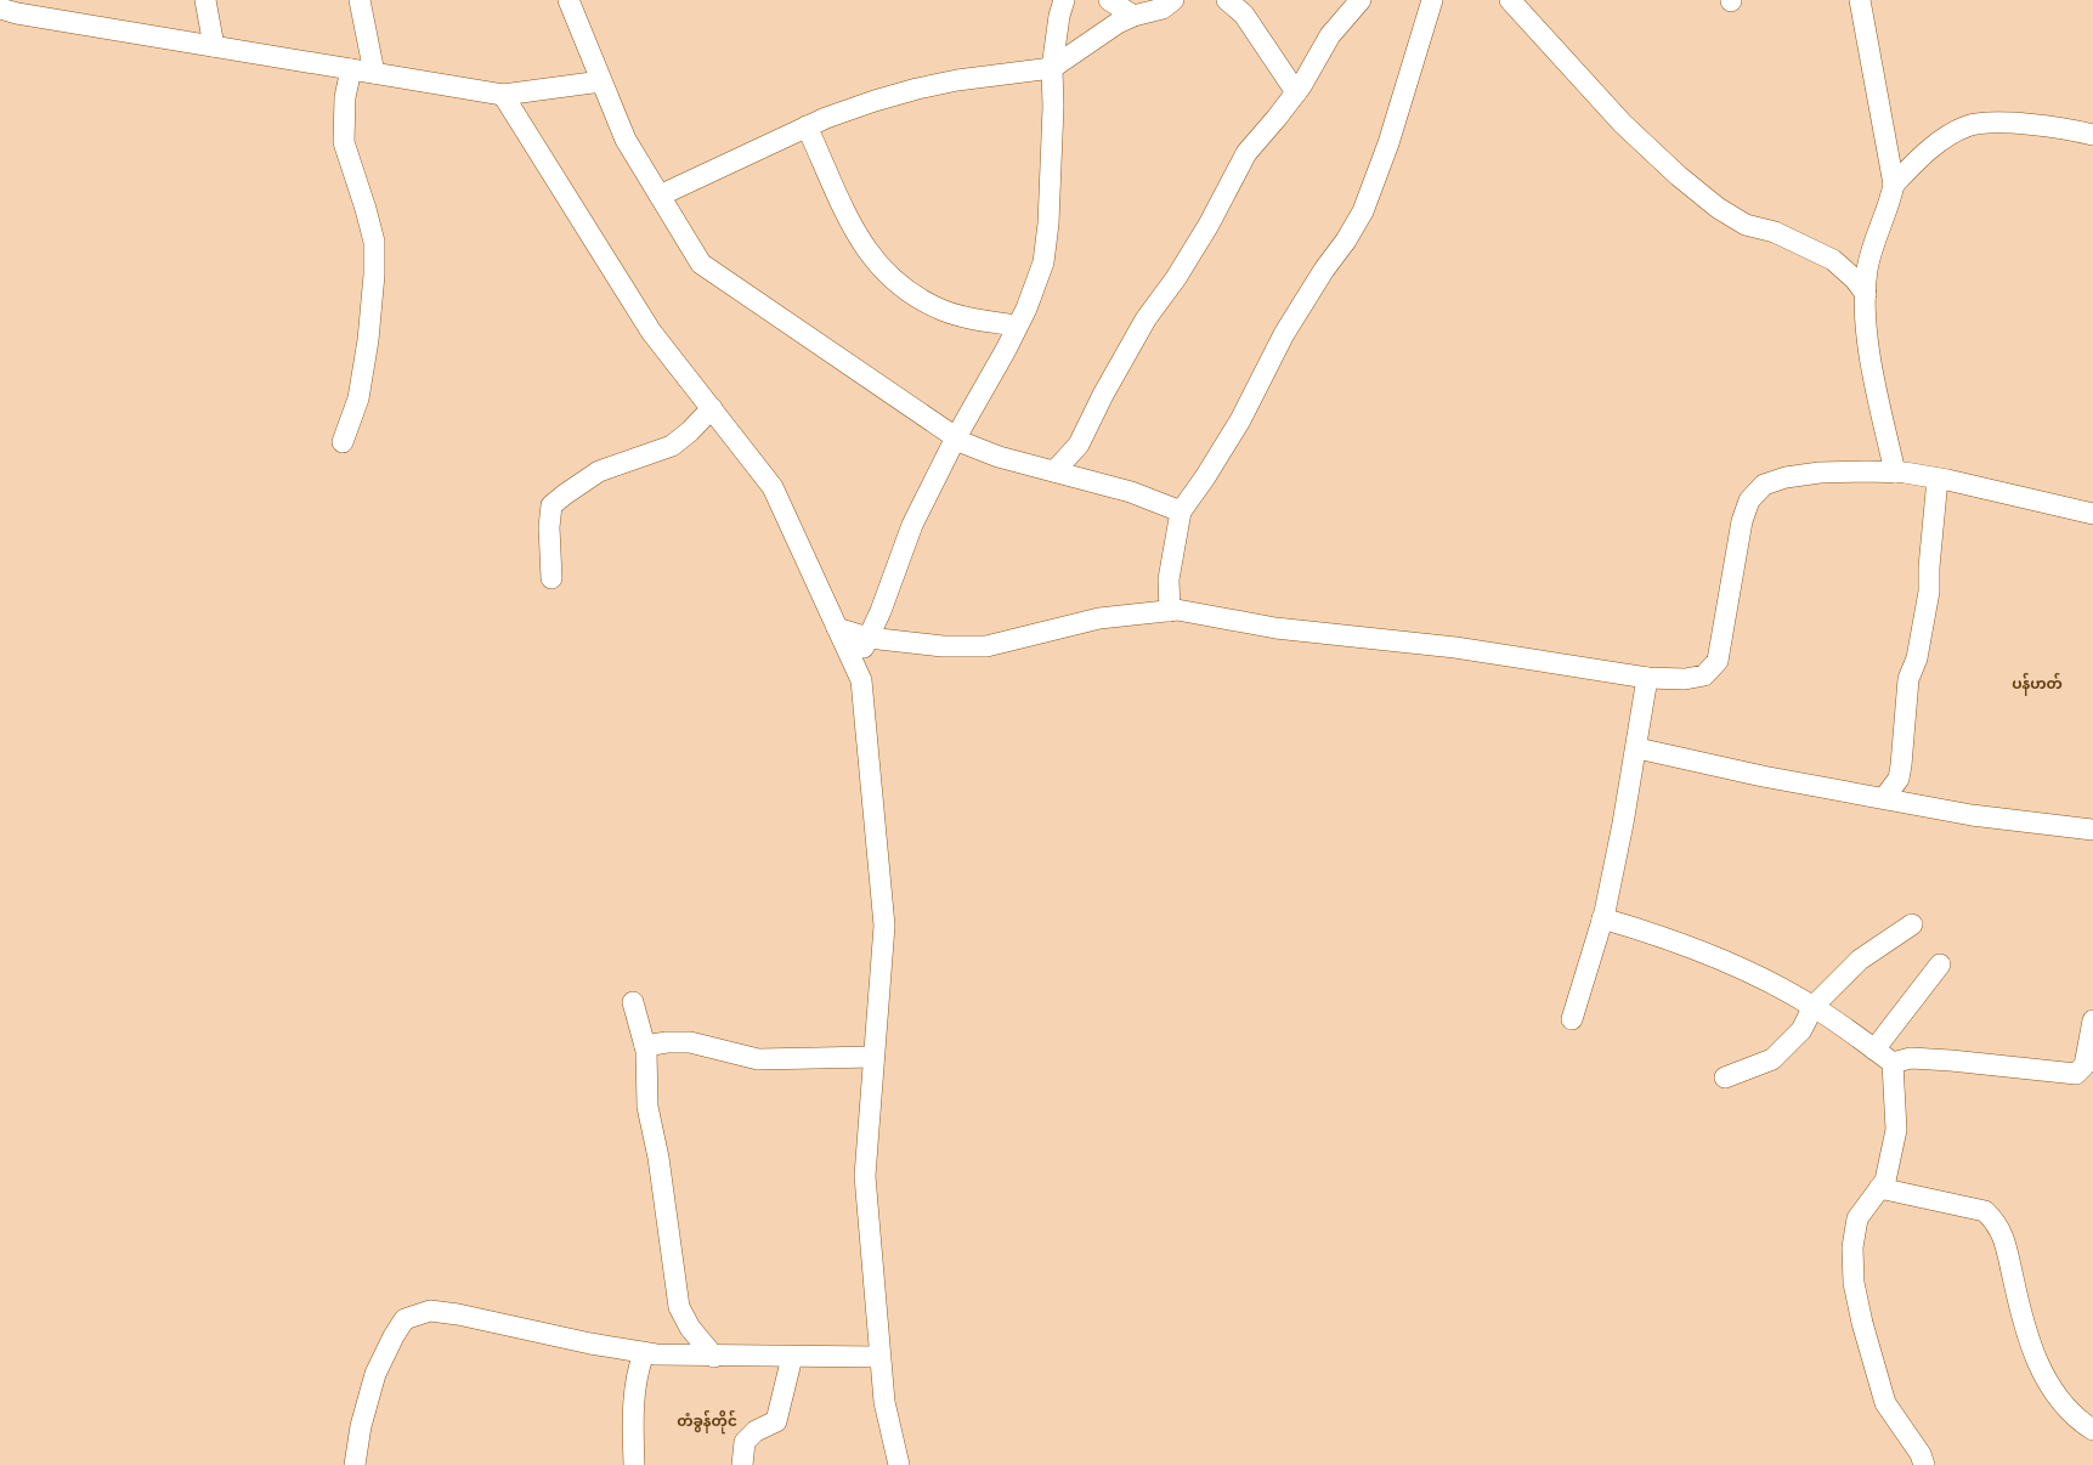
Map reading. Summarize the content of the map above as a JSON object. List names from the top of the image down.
{
  "districts": ["ပန်ဟတ်", "တံခွန်တိုင်"]
}
